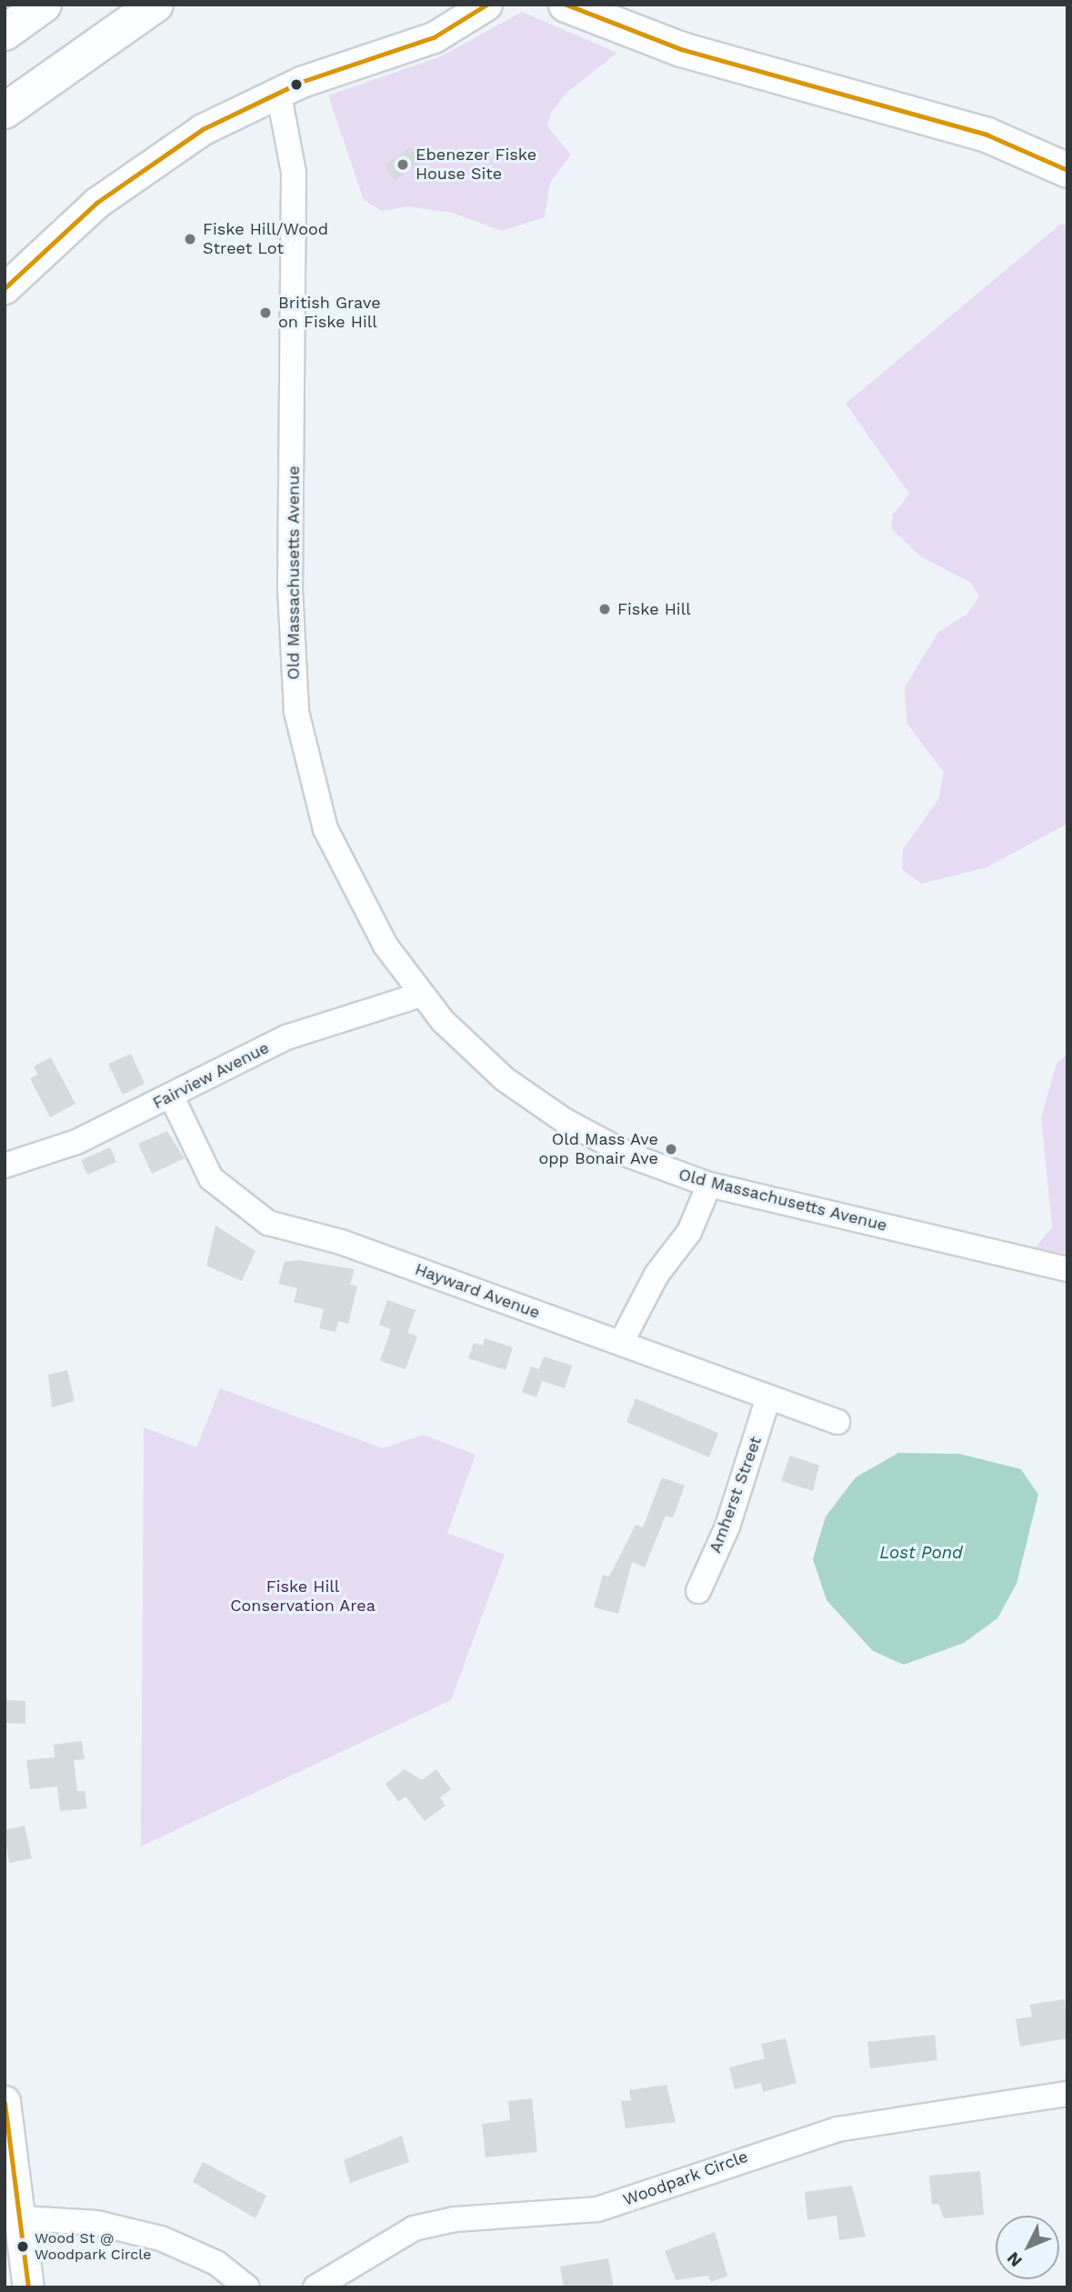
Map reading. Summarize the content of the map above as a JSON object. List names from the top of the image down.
{
  "streets": {
    "street": [
      "Old Massachusetts Avenue",
      "Fairview Avenue",
      "Hayward Avenue",
      "Amherst Street",
      "Woodpark Circle"
    ]
  },
  "crossings": [
    ["Old Massachusetts Avenue", "Fairview Avenue"],
    ["Fairview Avenue", "Hayward Avenue"],
    ["Hayward Avenue", "Amherst Street"]
  ],
  "water": ["Lost Pond"],
  "parks": ["Fiske Hill Conservation Area"],
  "places": [
    "Ebenezer Fiske House Site",
    "Fiske Hill/Wood Street Lot",
    "British Grave on Fiske Hill",
    "Fiske Hill",
    "Old Mass Ave opp Bonair Ave",
    "Wood St @ Woodpark Circle"
  ],
  "north": "bottom left"
}
